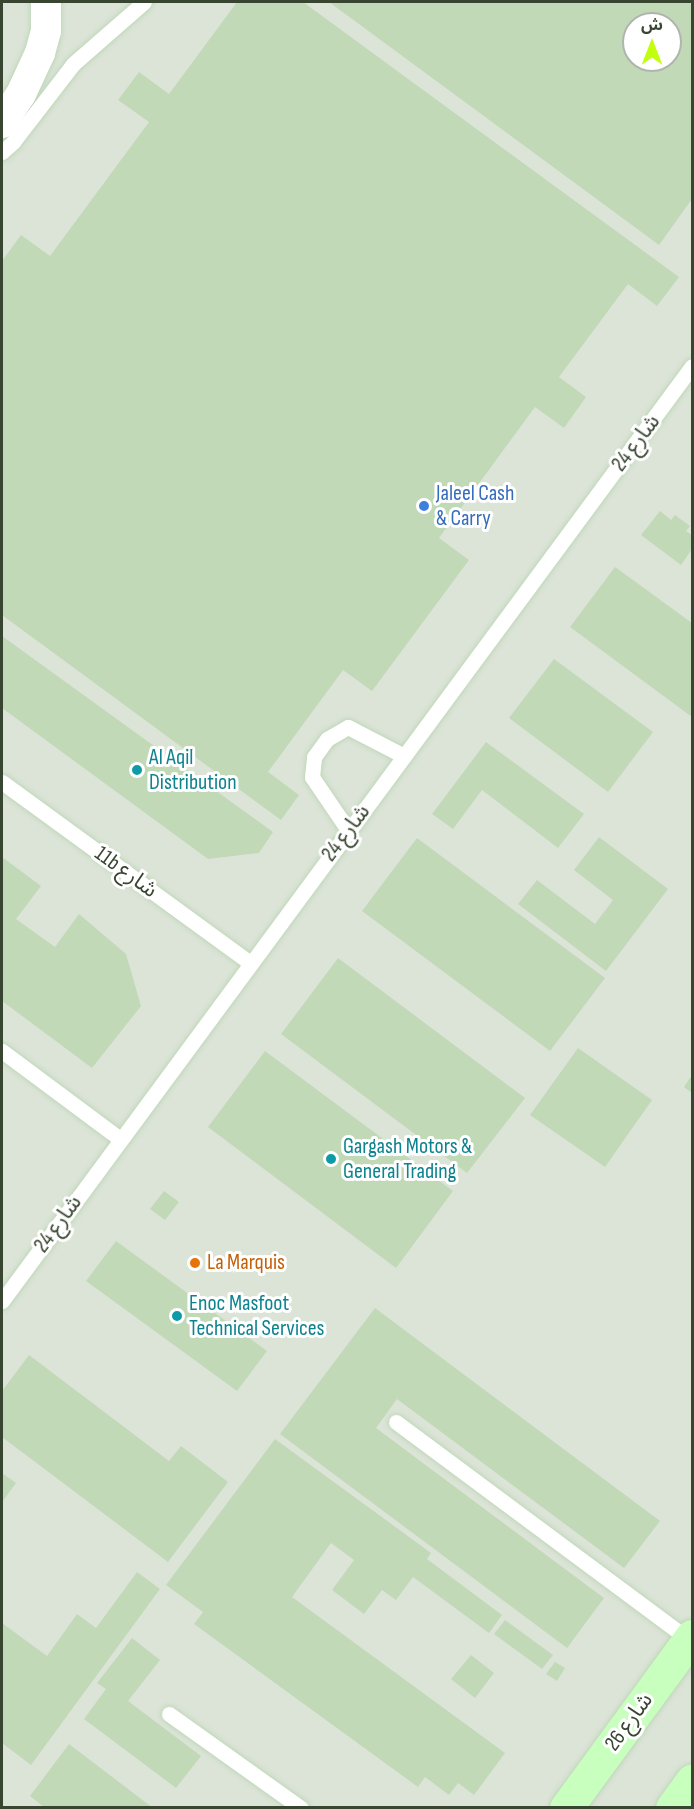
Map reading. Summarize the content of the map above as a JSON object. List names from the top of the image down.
{
  "streets": {
    "main road": ["شارع 26"],
    "lane": ["شارع 24", "11b شارع"]
  },
  "crossings": [
    ["شارع 24", "11b شارع"]
  ],
  "places": [
    "Jaleel Cash & Carry",
    "Al Aqil Distribution",
    "Gargash Motors & General Trading",
    "La Marquis",
    "Enoc Masfoot Technical Services"
  ],
  "north": "top"
}
